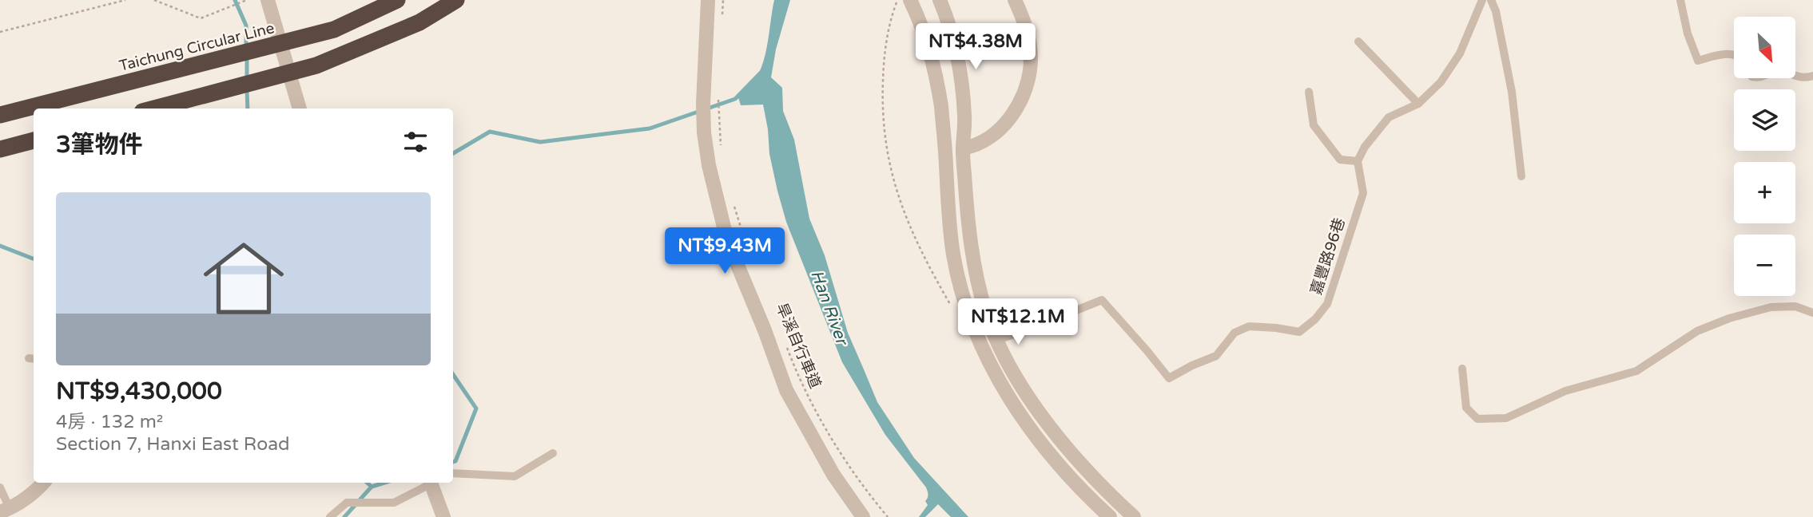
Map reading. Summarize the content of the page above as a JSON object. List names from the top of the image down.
{
  "streets": {
    "highway": ["Taichung Circular Line"],
    "lane": ["嘉豐路96巷"],
    "path": ["旱溪自行車道"]
  },
  "water": ["Han River"],
  "north": "bottom right",
  "page": {
    "map_buttons": ["+", "−"],
    "price": ["NT$4.38M", "NT$9.43M", "NT$12.1M"],
    "heading": "3筆物件",
    "list": [
      {
        "name": "NT$9,430,000",
        "note": "4房 · 132 m² · Section 7, Hanxi East Road"
      }
    ]
  }
}
